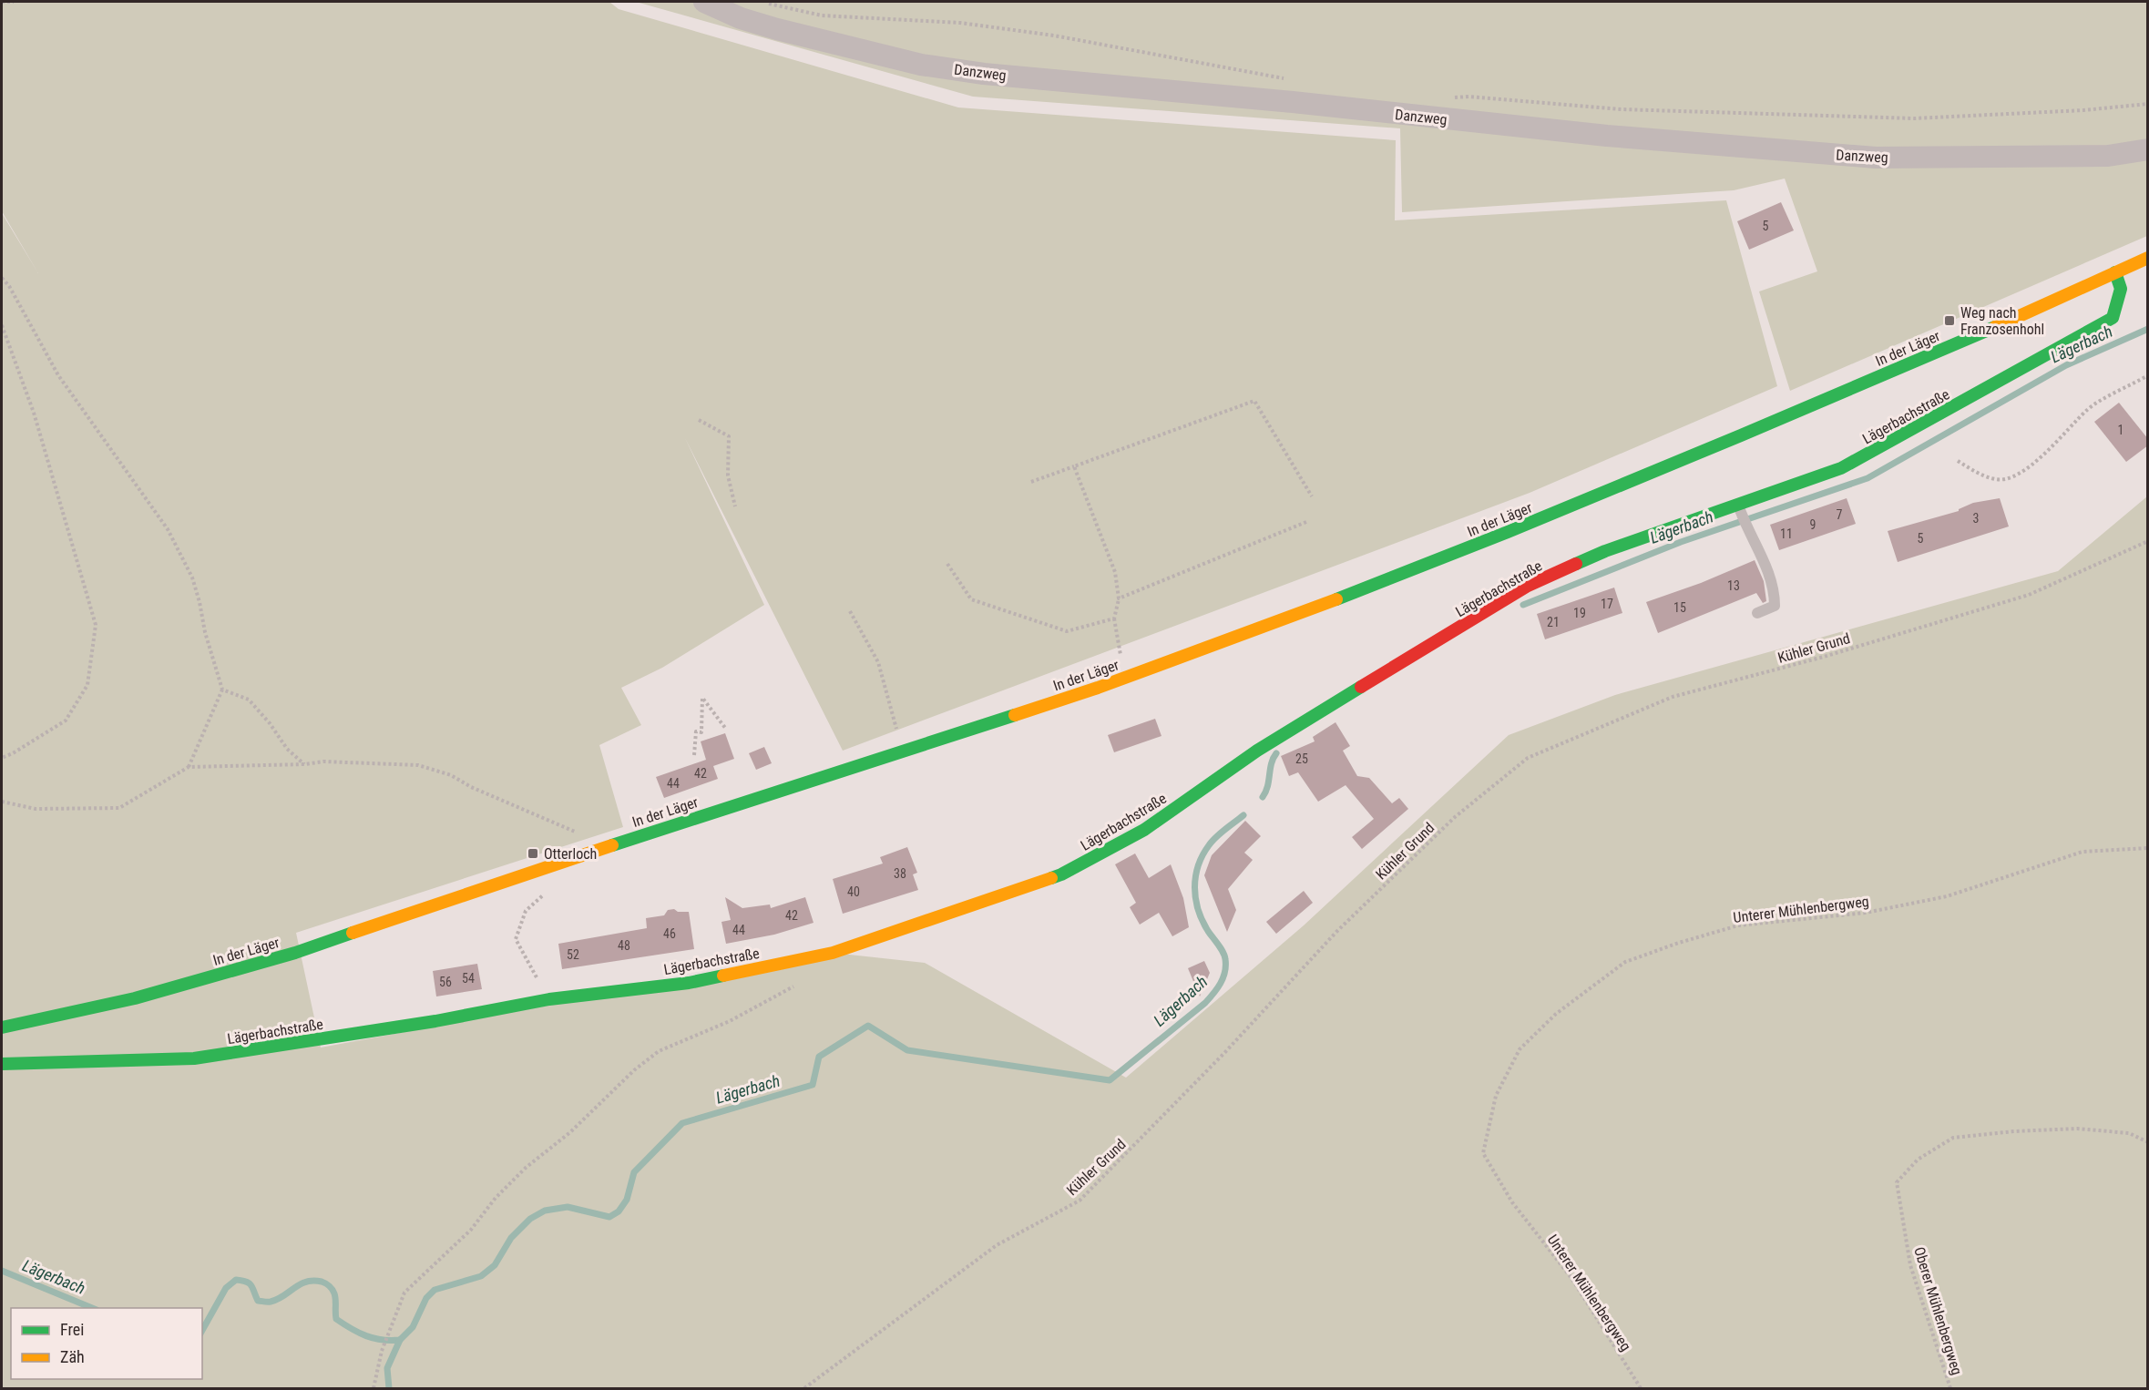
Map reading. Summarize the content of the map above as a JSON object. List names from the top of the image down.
{
  "streets": {
    "street": ["Danzweg", "In der Läger", "Lägerbachstraße"],
    "path": ["Kühler Grund", "Unterer Mühlenbergweg", "Oberer Mühlenbergweg"]
  },
  "crossings": [
    ["In der Läger", "Lägerbachstraße"]
  ],
  "water": ["Lägerbach"],
  "places": {
    "transit": ["Weg nach Franzosenhohl", "Otterloch"]
  },
  "house_numbers": [
    "5",
    "1",
    "7",
    "3",
    "9",
    "11",
    "5",
    "13",
    "17",
    "15",
    "19",
    "21",
    "25",
    "42",
    "44",
    "38",
    "40",
    "42",
    "44",
    "46",
    "48",
    "52",
    "54",
    "56"
  ],
  "legend": ["Frei", "Zäh"]
}
